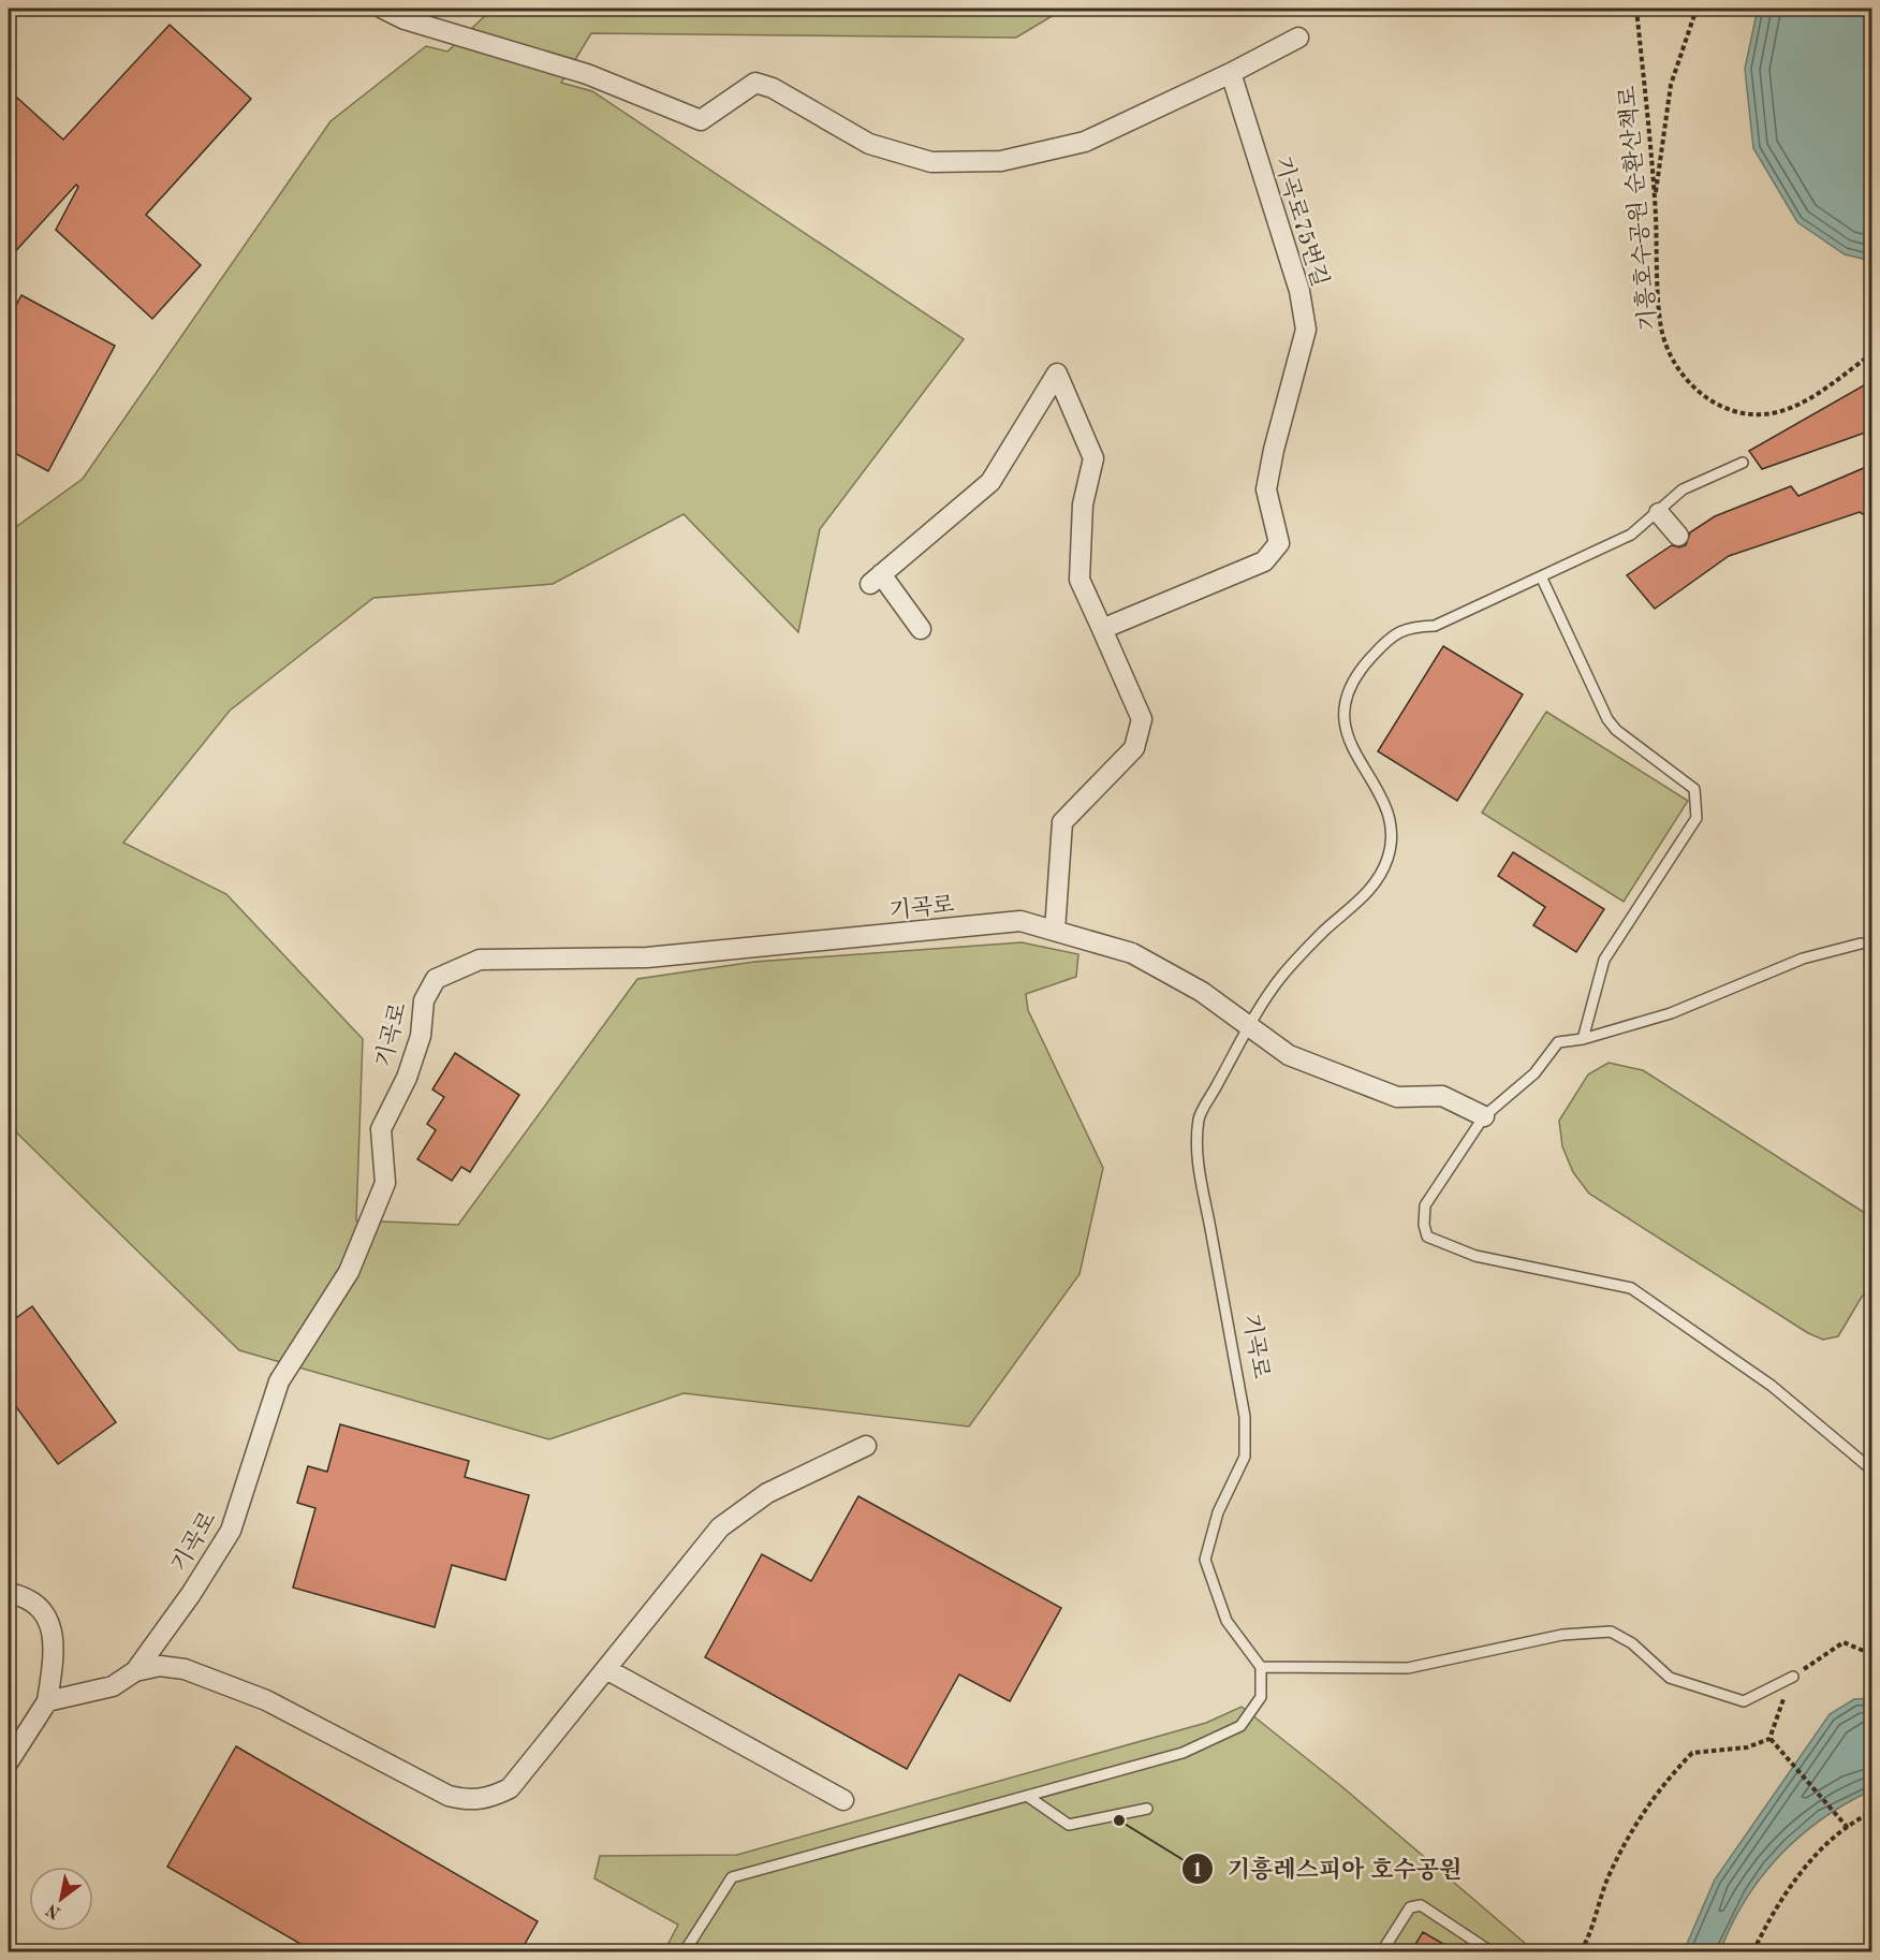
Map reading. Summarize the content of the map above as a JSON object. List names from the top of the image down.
{
  "streets": {
    "street": ["기곡로75번길", "기곡로"],
    "path": ["기흥호수공원 순환산책로"]
  },
  "places": ["기흥레스피아 호수공원"],
  "north": "bottom left"
}
